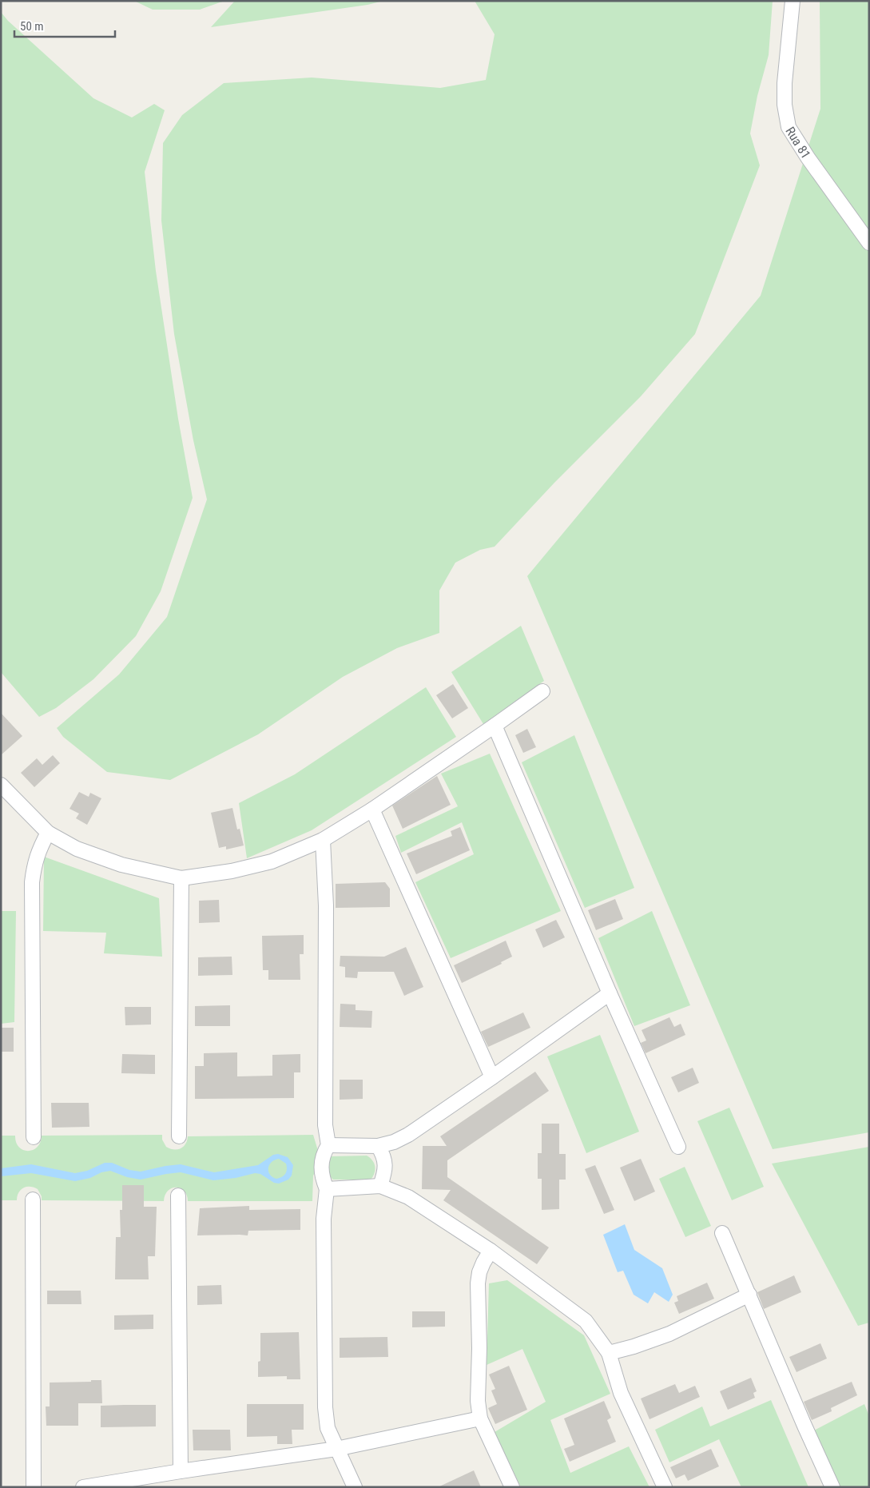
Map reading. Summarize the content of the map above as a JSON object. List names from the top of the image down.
{
  "streets": {
    "street": ["Rua 81"]
  },
  "scale_bar": "50 m"
}
